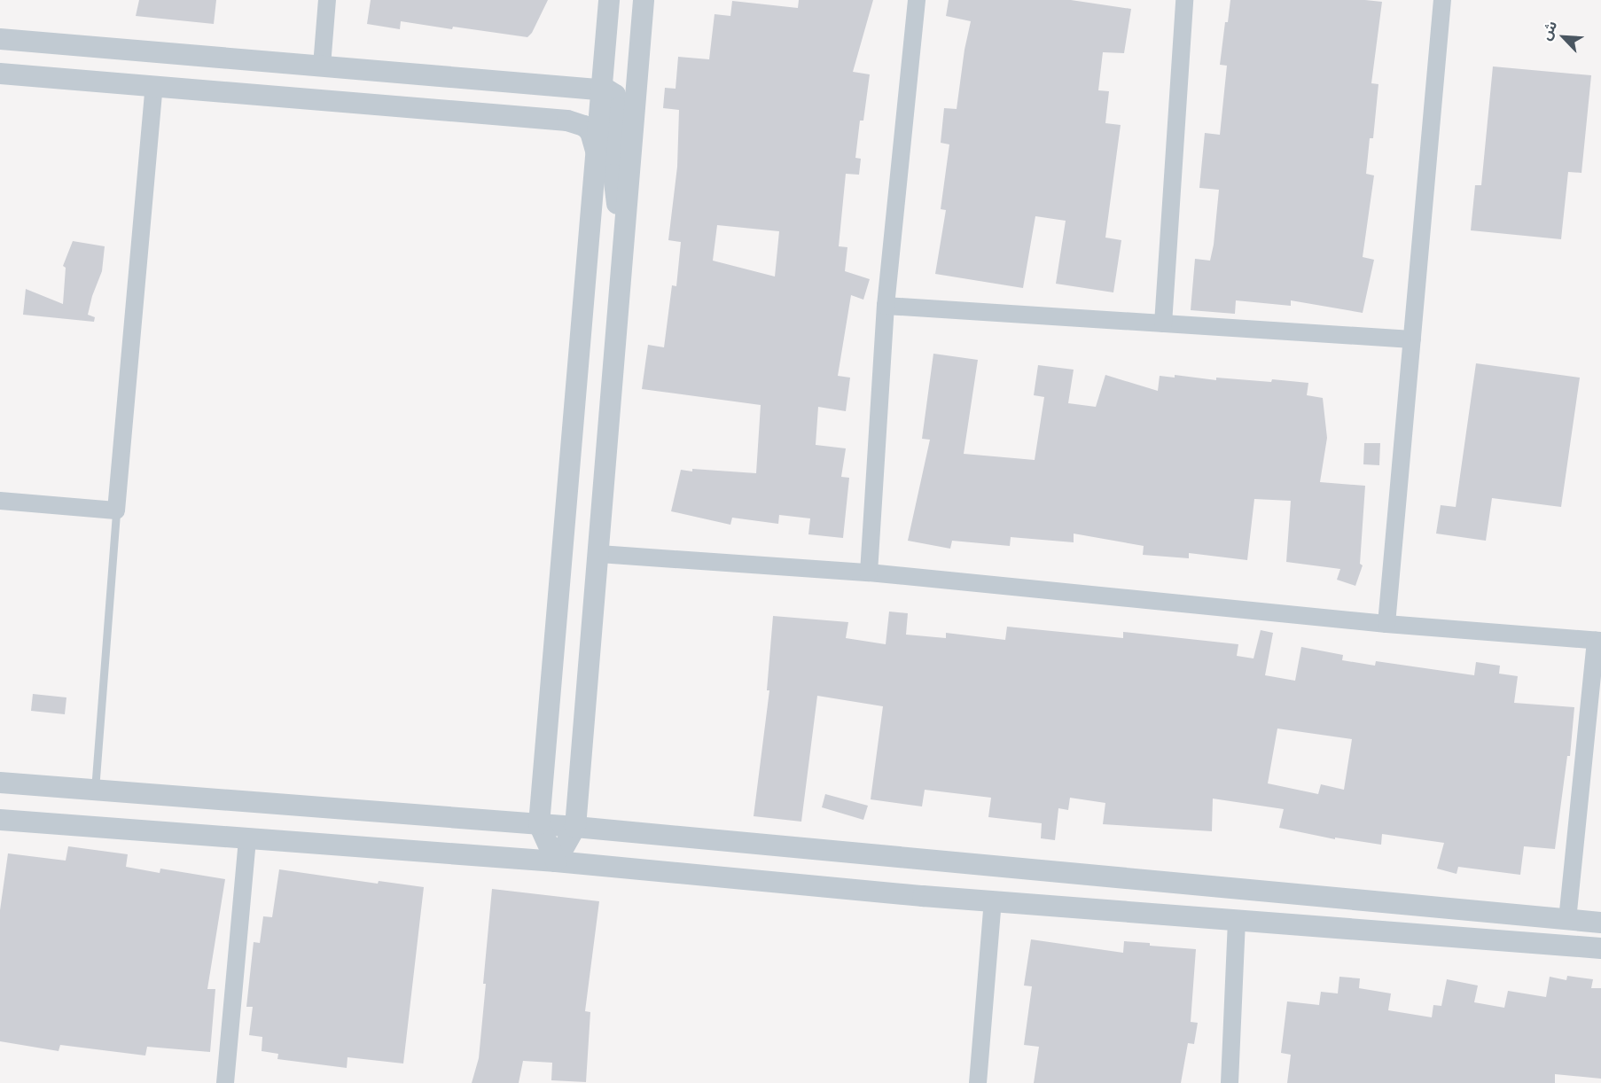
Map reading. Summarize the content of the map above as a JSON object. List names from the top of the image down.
{
  "north": "top left"
}
